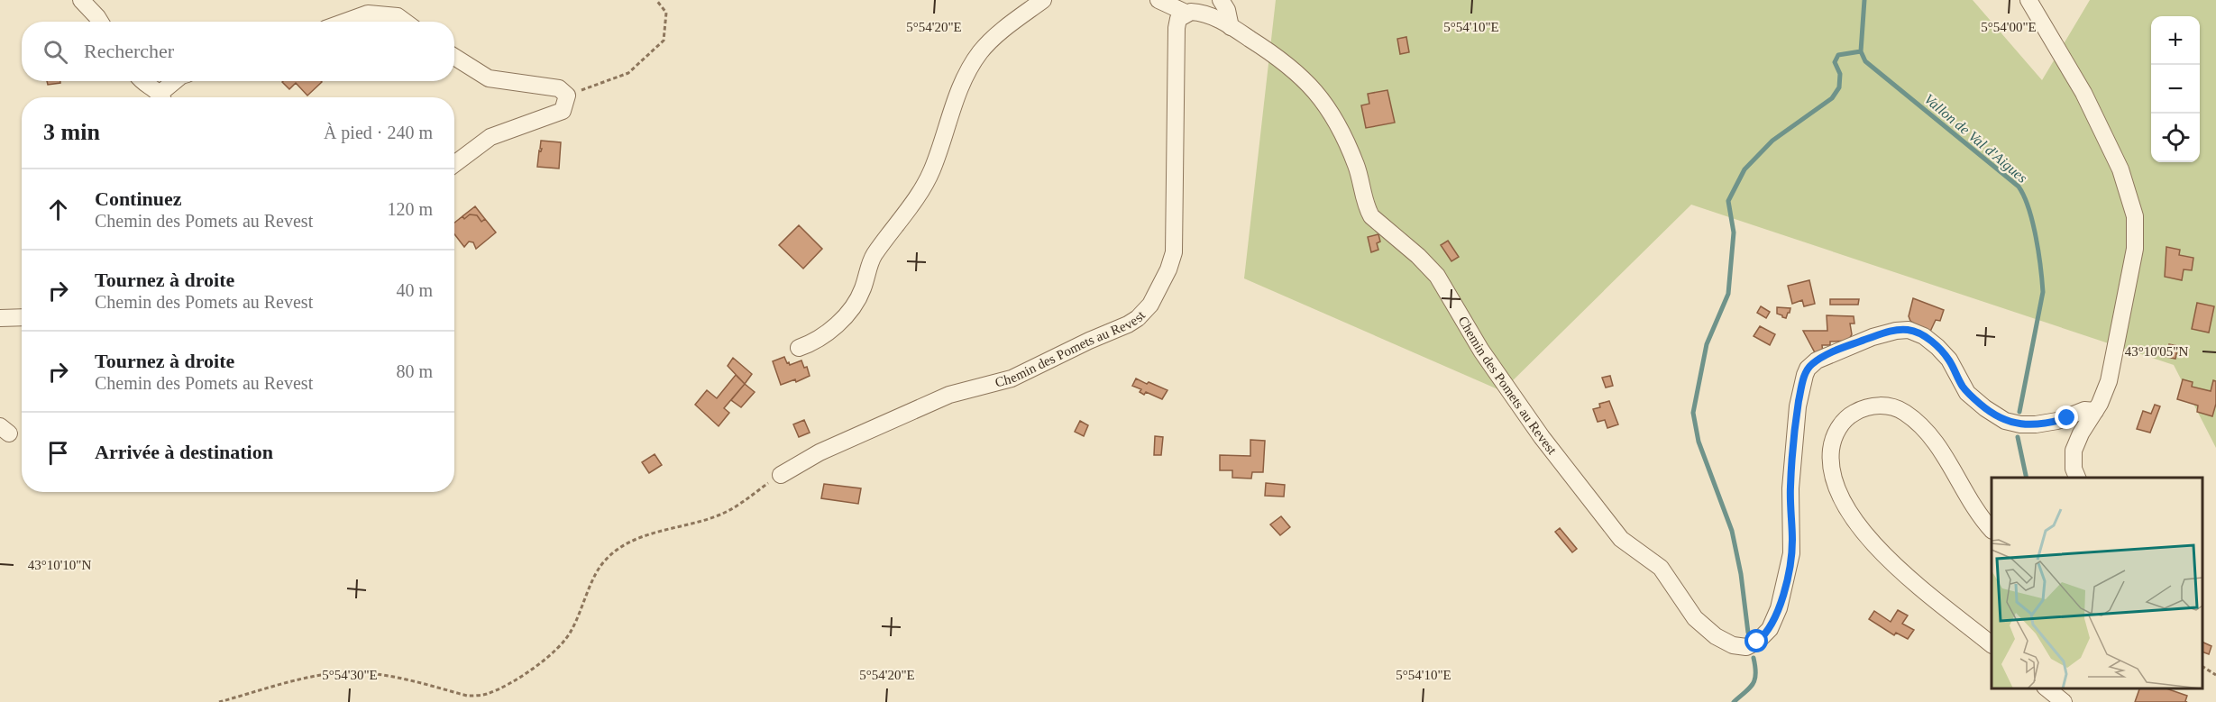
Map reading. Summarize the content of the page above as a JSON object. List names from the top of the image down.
{
  "streets": {
    "street": ["Chemin des Pomets au Revest"]
  },
  "water": ["Vallon de Val d'Aigues"],
  "page": {
    "map_buttons": ["+", "−"],
    "search": "Rechercher",
    "heading": ["3 min", "À pied · 240 m"],
    "list": [
      ["Continuez", "Chemin des Pomets au Revest", "120 m"],
      ["Tournez à droite", "Chemin des Pomets au Revest", "40 m"],
      ["Tournez à droite", "Chemin des Pomets au Revest", "80 m"],
      "Arrivée à destination"
    ]
  },
  "coordinates": [
    "5°54'20\"E",
    "5°54'10\"E",
    "5°54'00\"E",
    "43°10'05\"N",
    "43°10'10\"N",
    "5°54'30\"E"
  ]
}
